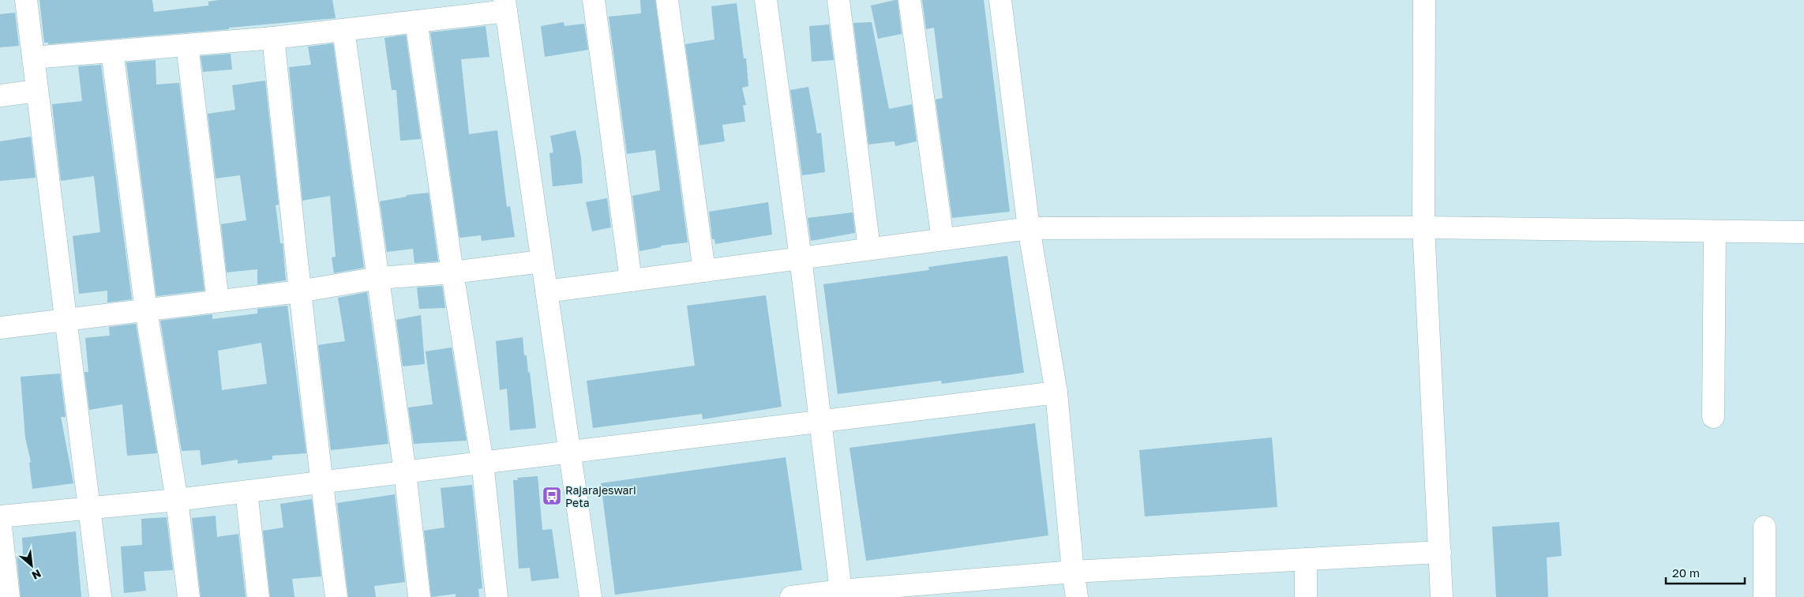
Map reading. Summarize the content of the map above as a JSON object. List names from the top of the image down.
{
  "places": {
    "bus stop": ["Rajarajeswari Peta"]
  },
  "scale_bar": "20 m",
  "north": "bottom right"
}
